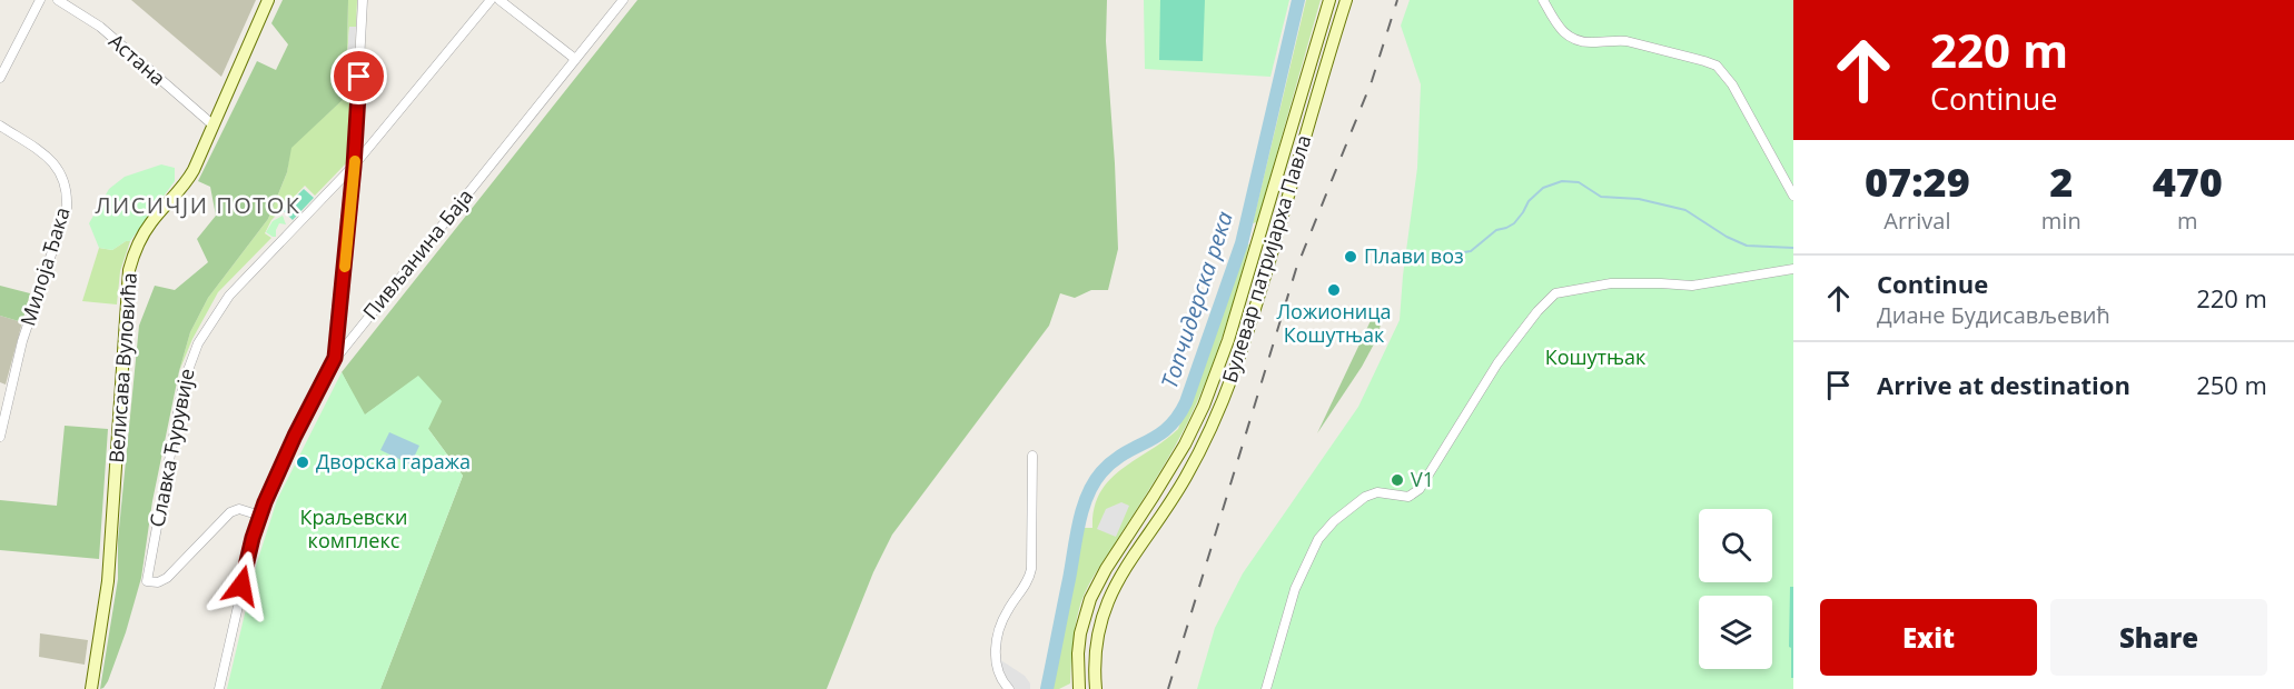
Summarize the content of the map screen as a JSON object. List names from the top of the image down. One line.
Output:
{"streets":{"main road":["Булевар патријарха Павла","Велисава Вуловића"],"street":["Астана","Пивљанина Баја","Милоја Ђака","Славка Ћурувије"]},"crossings":[["Астана","Велисава Вуловића"],["Пивљанина Баја","Славка Ћурувије"]],"districts":["ЛИСИЧЈИ ПОТОК"],"water":["Топчидерска река"],"parks":["Кошутњак","Краљевски комплекс"],"places":["Плави воз","Ложионица Кошутњак","Дворска гаража","V1"],"page":{"turn":["220 m","Continue"],"eta":["07:29","Arrival","2","min","470","m"],"list":[{"name":"Continue","note":"Диане Будисављевић","value":"220 m"},{"name":"Arrive at destination","value":"250 m"}],"buttons":["Exit","Share"]}}
